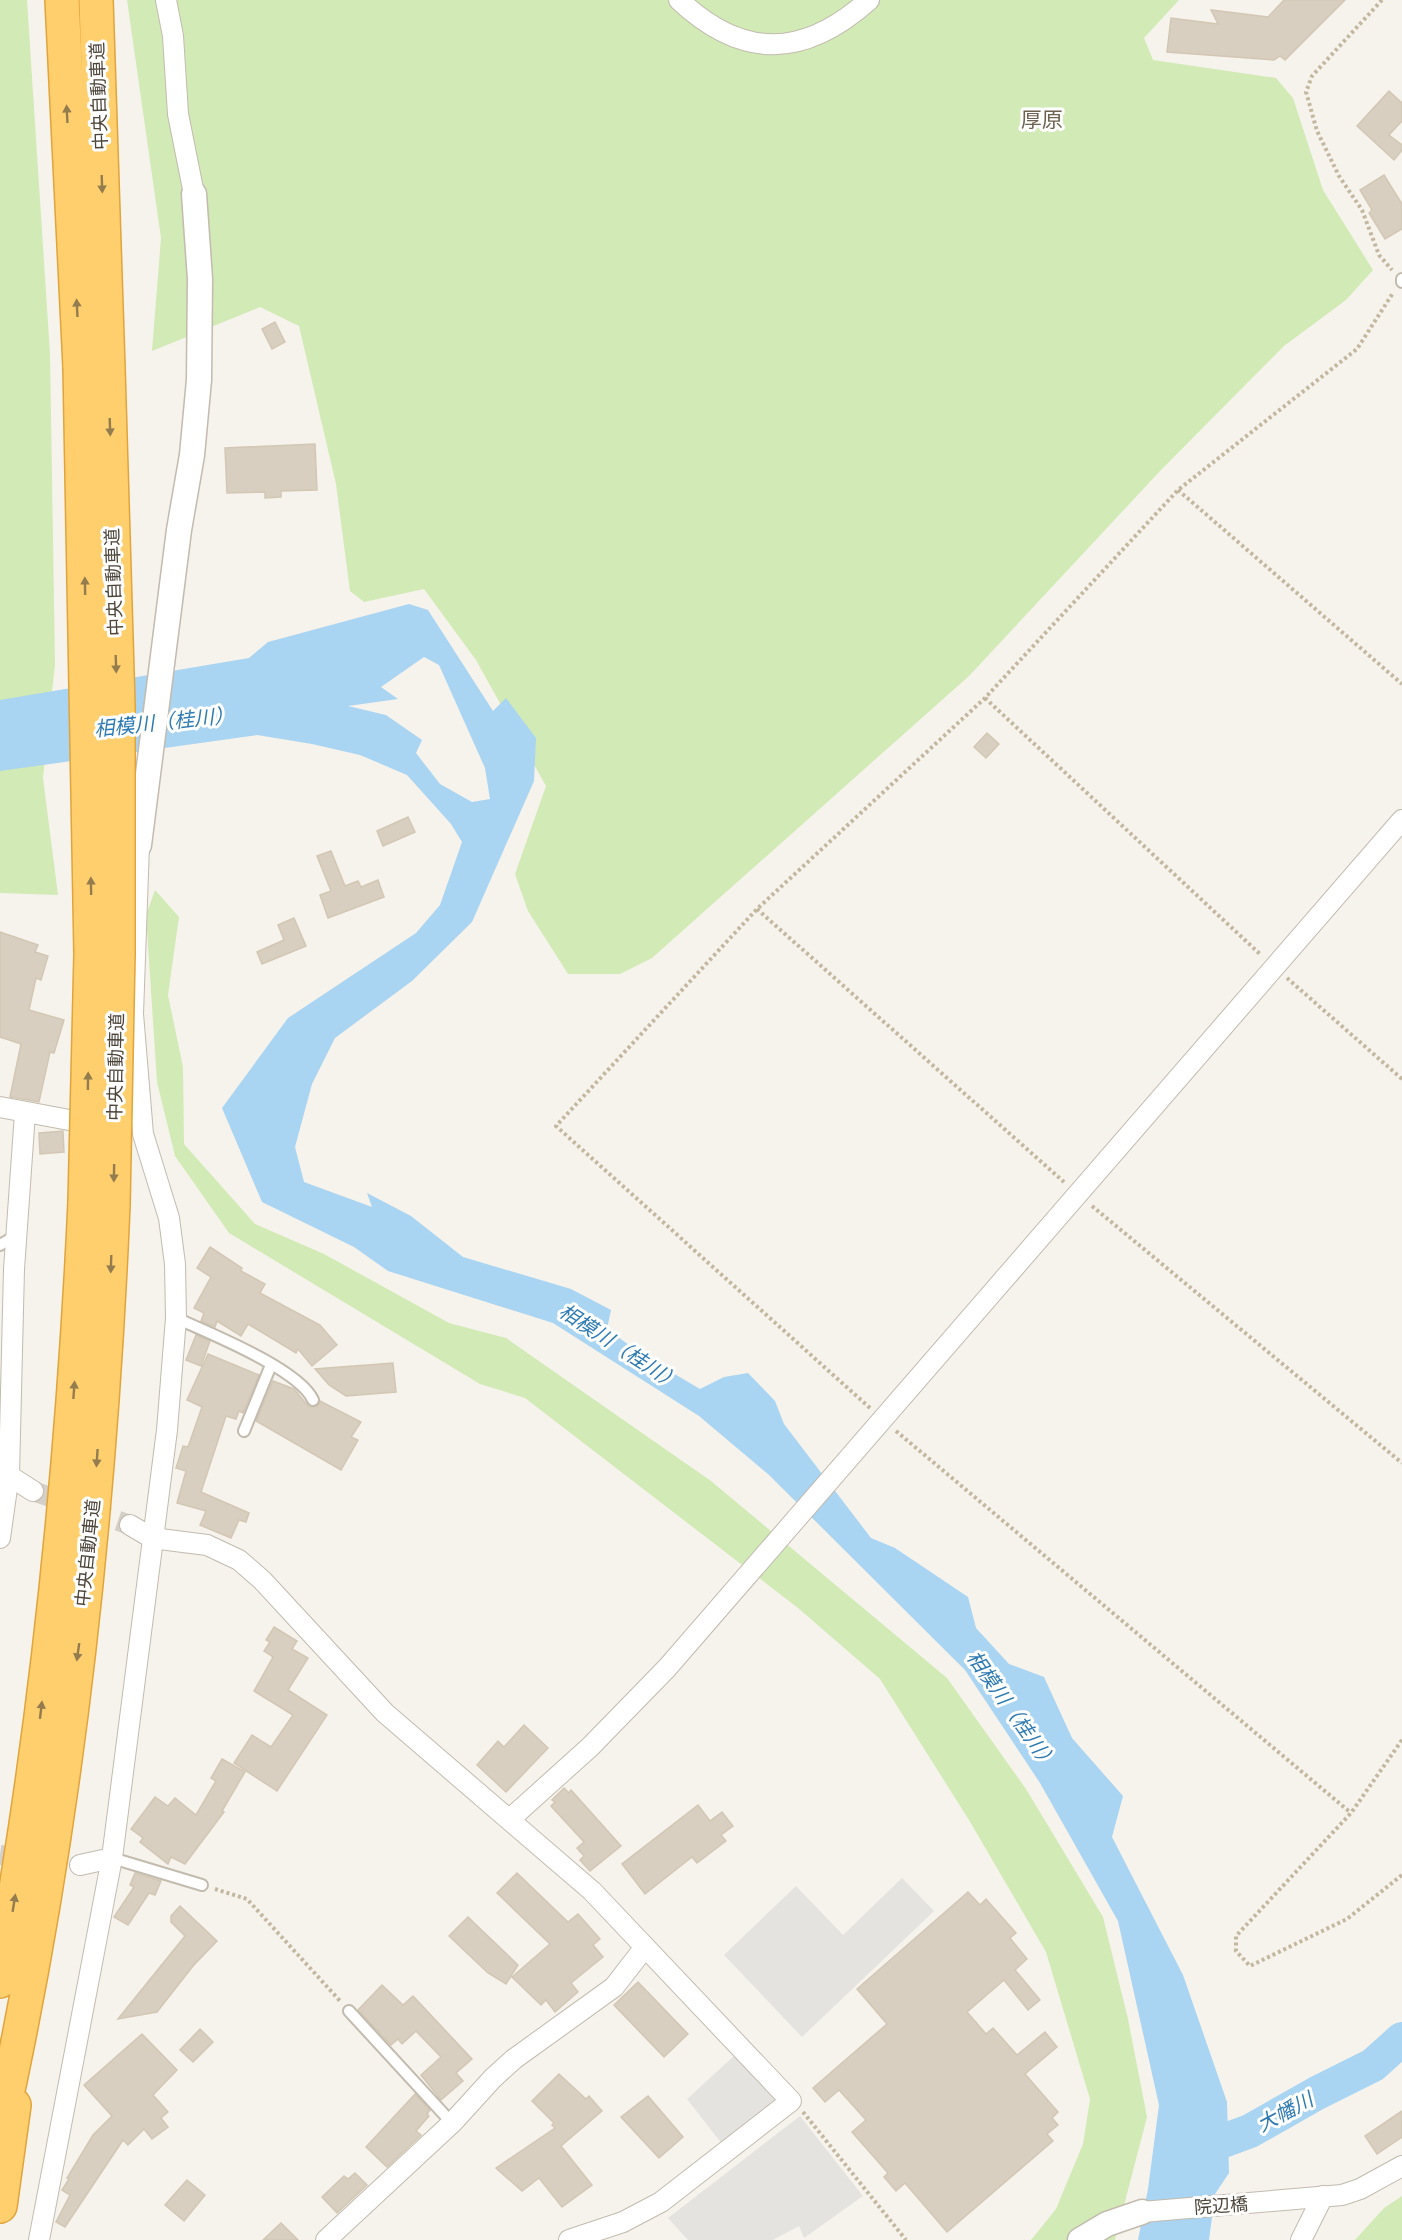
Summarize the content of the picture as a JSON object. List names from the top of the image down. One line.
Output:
{"streets":{"highway":["中央自動車道"],"street":["院辺橋"]},"districts":["厚原"],"water":["相模川（桂川）","大幡川"]}
